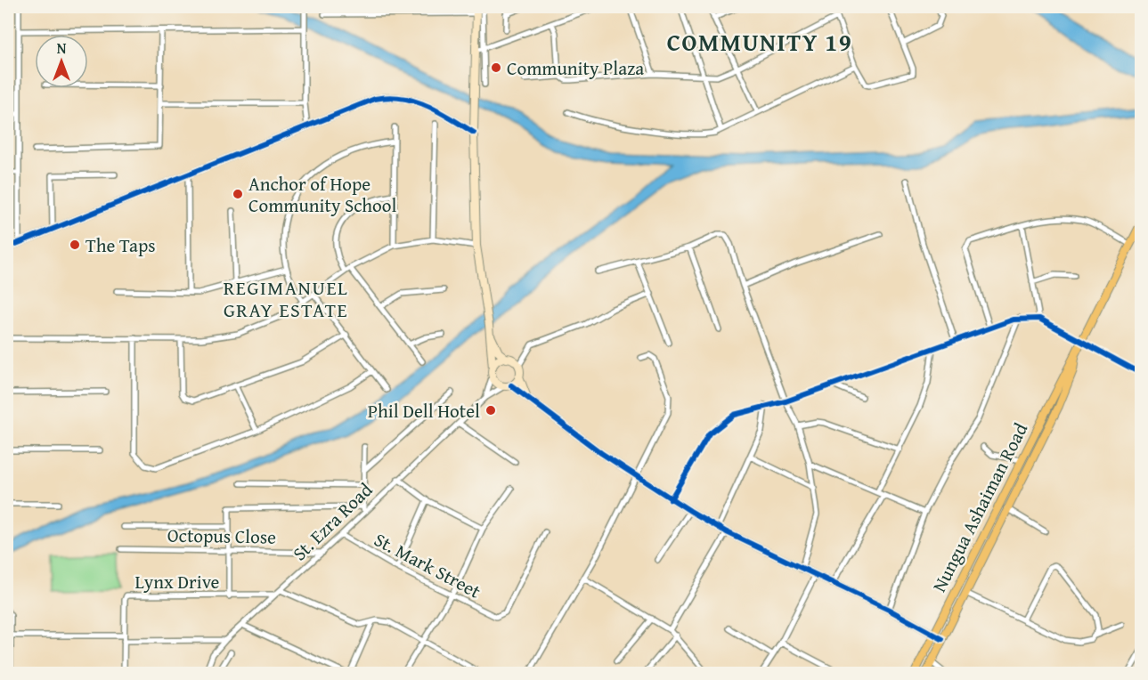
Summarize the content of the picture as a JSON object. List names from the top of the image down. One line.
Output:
{"streets":{"main road":["Nungua Ashaiman Road"],"street":["St. Ezra Road","Octopus Close","St. Mark Street","Lynx Drive"]},"crossings":[["St. Ezra Road","Octopus Close"],["St. Ezra Road","St. Mark Street"],["St. Ezra Road","Lynx Drive"]],"districts":["COMMUNITY 19","REGIMANUEL GRAY ESTATE"],"places":["Community Plaza","Anchor of Hope Community School","The Taps","Phil Dell Hotel"],"north":"top"}
